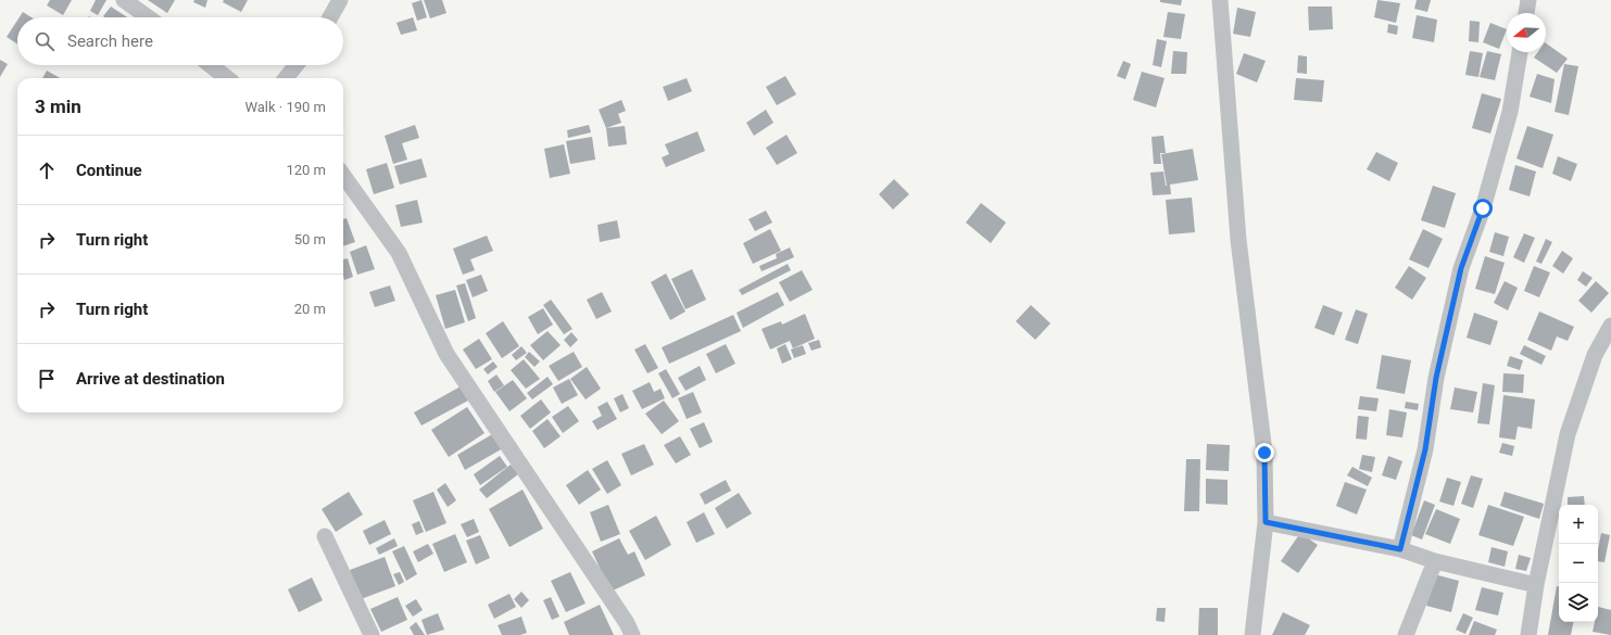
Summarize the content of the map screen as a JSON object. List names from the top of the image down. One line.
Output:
{"north":"left","page":{"search":"Search here","heading":["3 min","Walk · 190 m"],"list":[["Continue","120 m"],["Turn right","50 m"],["Turn right","20 m"],"Arrive at destination"],"map_buttons":["+","−"]}}
